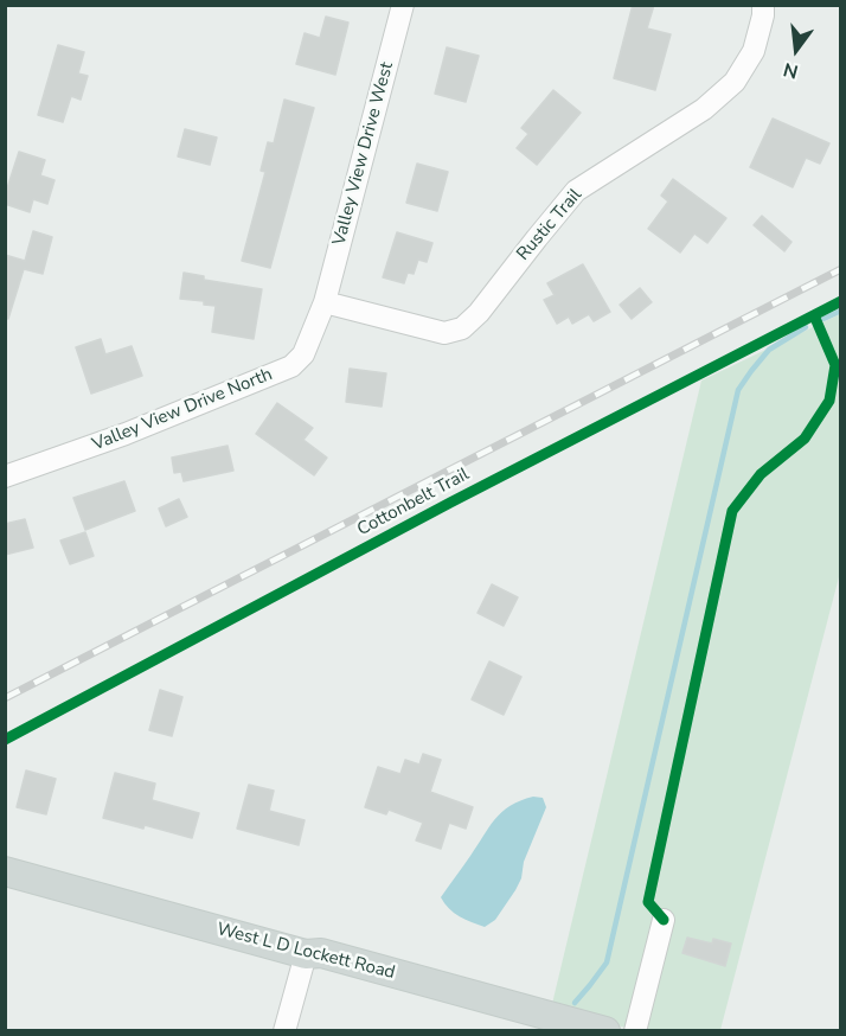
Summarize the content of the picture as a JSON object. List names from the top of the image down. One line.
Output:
{"streets":{"main road":["West L D Lockett Road"],"street":["Valley View Drive West","Rustic Trail","Valley View Drive North"],"cycle path":["Cottonbelt Trail"]},"crossings":[["Valley View Drive West","Rustic Trail"],["Valley View Drive West","Valley View Drive North"],["Rustic Trail","Valley View Drive North"]],"north":"bottom"}
